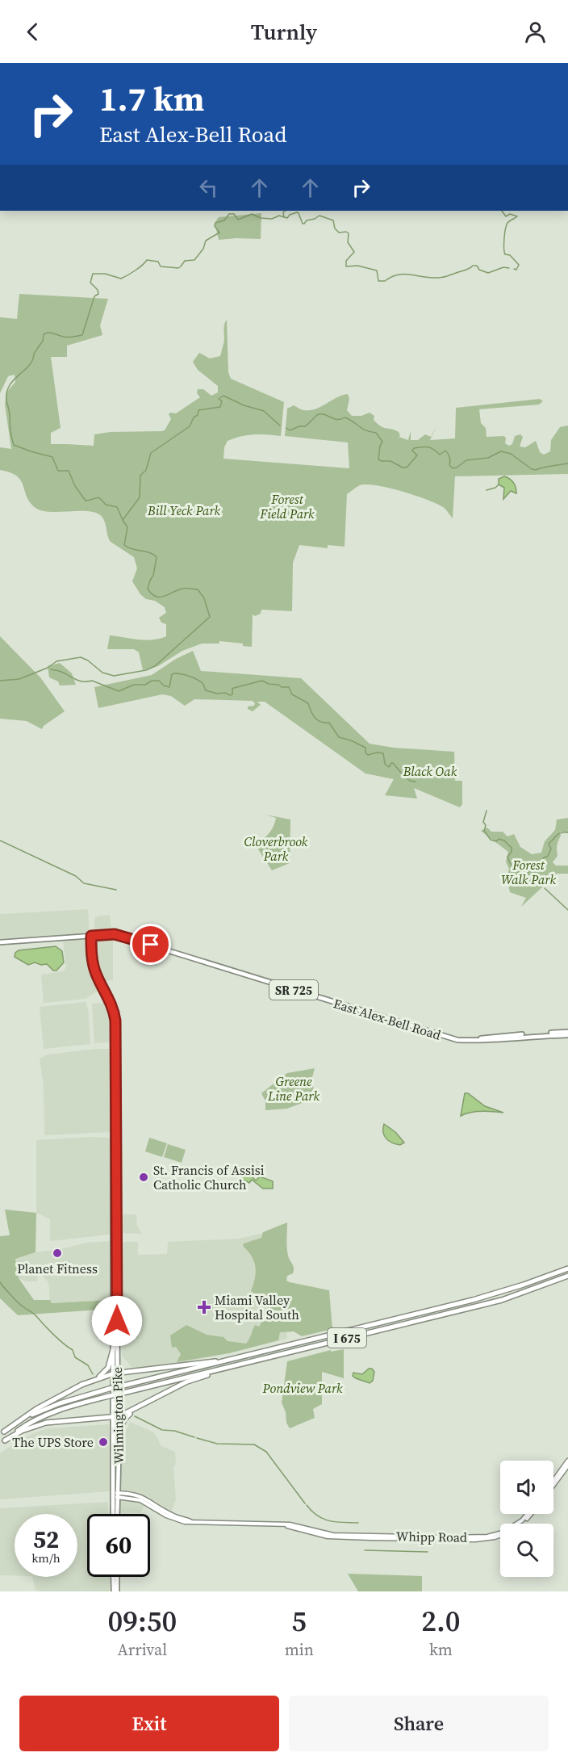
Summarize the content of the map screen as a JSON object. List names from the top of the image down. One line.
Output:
{"streets":{"highway":["I 675"],"main road":["SR 725","East Alex-Bell Road","Wilmington Pike","Whipp Road"]},"crossings":[["SR 725","East Alex-Bell Road"],["SR 725","Wilmington Pike"],["East Alex-Bell Road","Wilmington Pike"]],"parks":["Forest Field Park","Bill Yeck Park","Black Oak","Cloverbrook Park","Forest Walk Park","Greene Line Park","Pondview Park"],"places":{"other":["St. Francis of Assisi Catholic Church","Planet Fitness","The UPS Store"],"health":["Miami Valley Hospital South"]},"page":{"header":"Turnly","turn":["1.7 km","East Alex-Bell Road"],"speed":"52 km/h","limit":"60","eta":["09:50","Arrival","5","min","2.0","km"],"buttons":["Exit","Share"]}}
